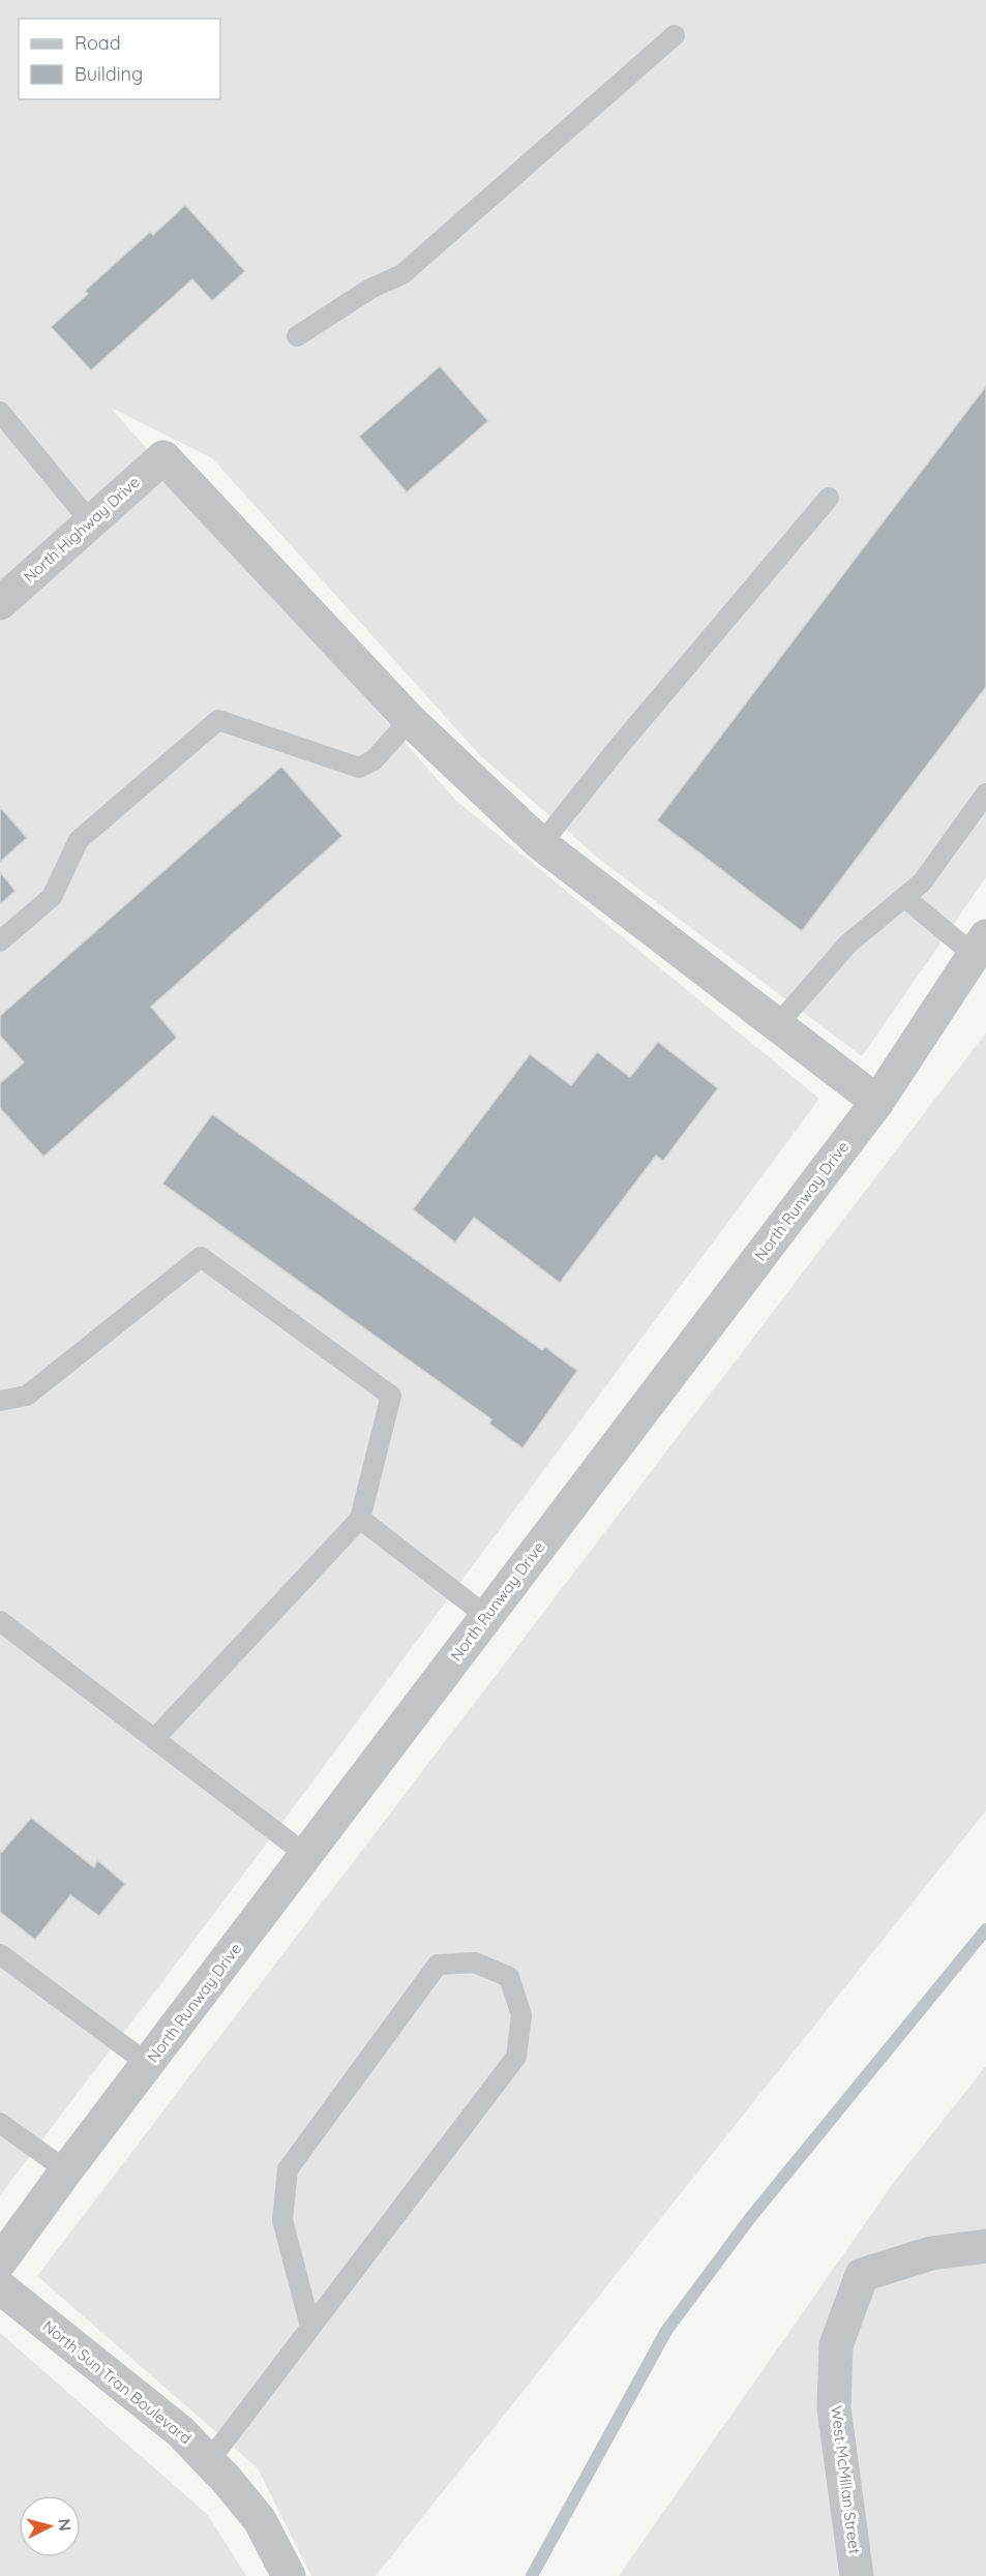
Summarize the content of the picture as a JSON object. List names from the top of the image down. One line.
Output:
{"streets":{"street":["North Highway Drive","North Runway Drive","North Sun Tran Boulevard","West McMillan Street"]},"legend":["Road","Building"],"north":"right"}
